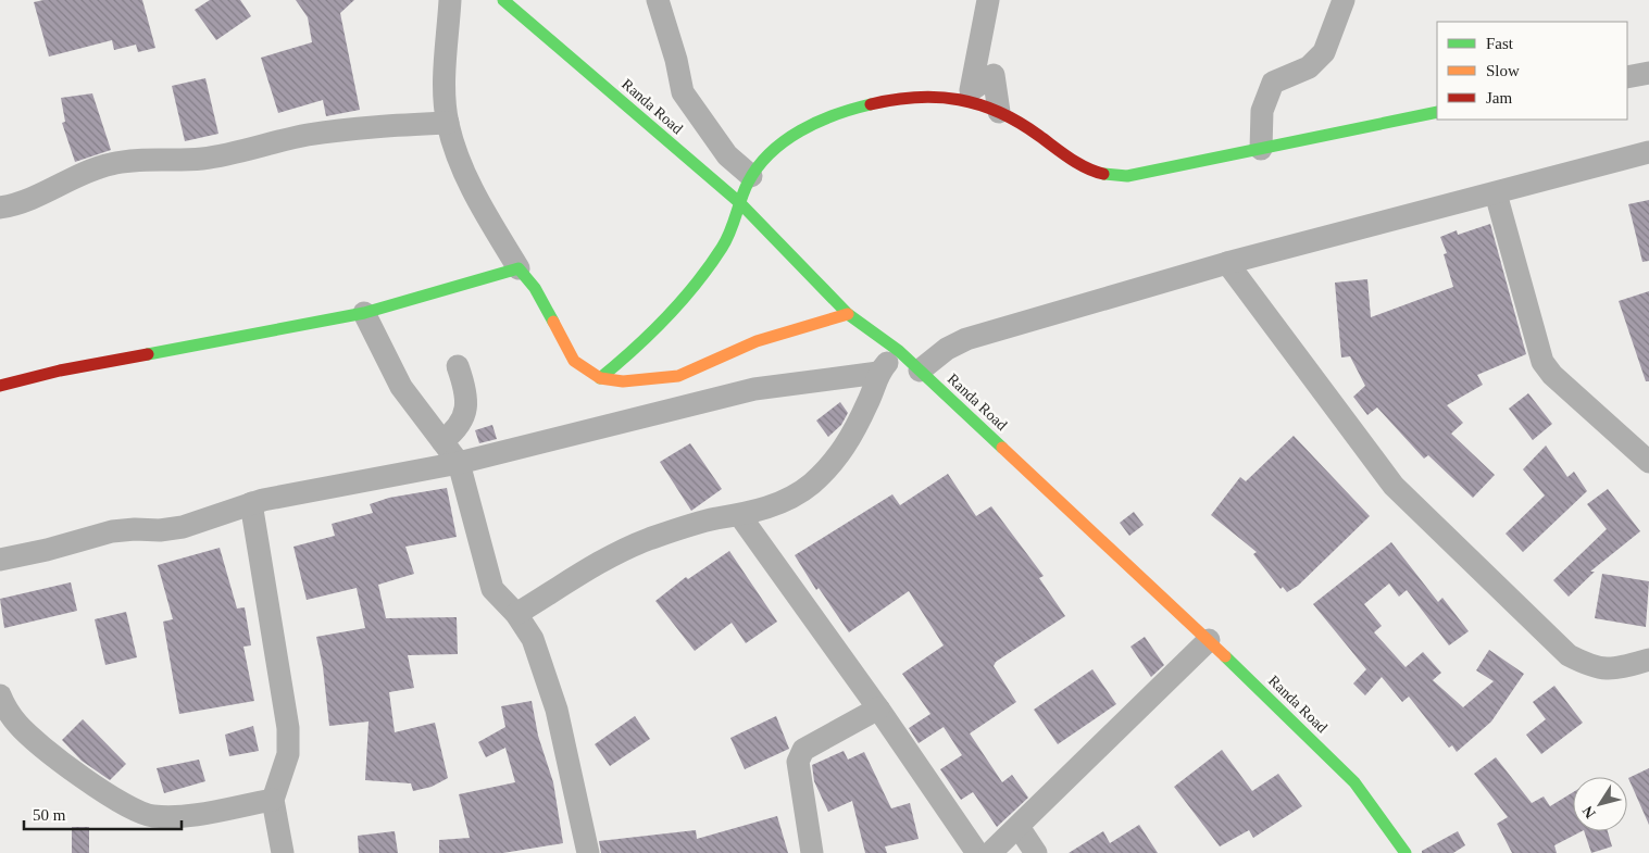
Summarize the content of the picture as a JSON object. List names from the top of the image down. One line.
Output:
{"streets":{"street":["Randa Road"]},"legend":["Fast","Slow","Jam"],"scale_bar":"50 m","north":"bottom left"}
